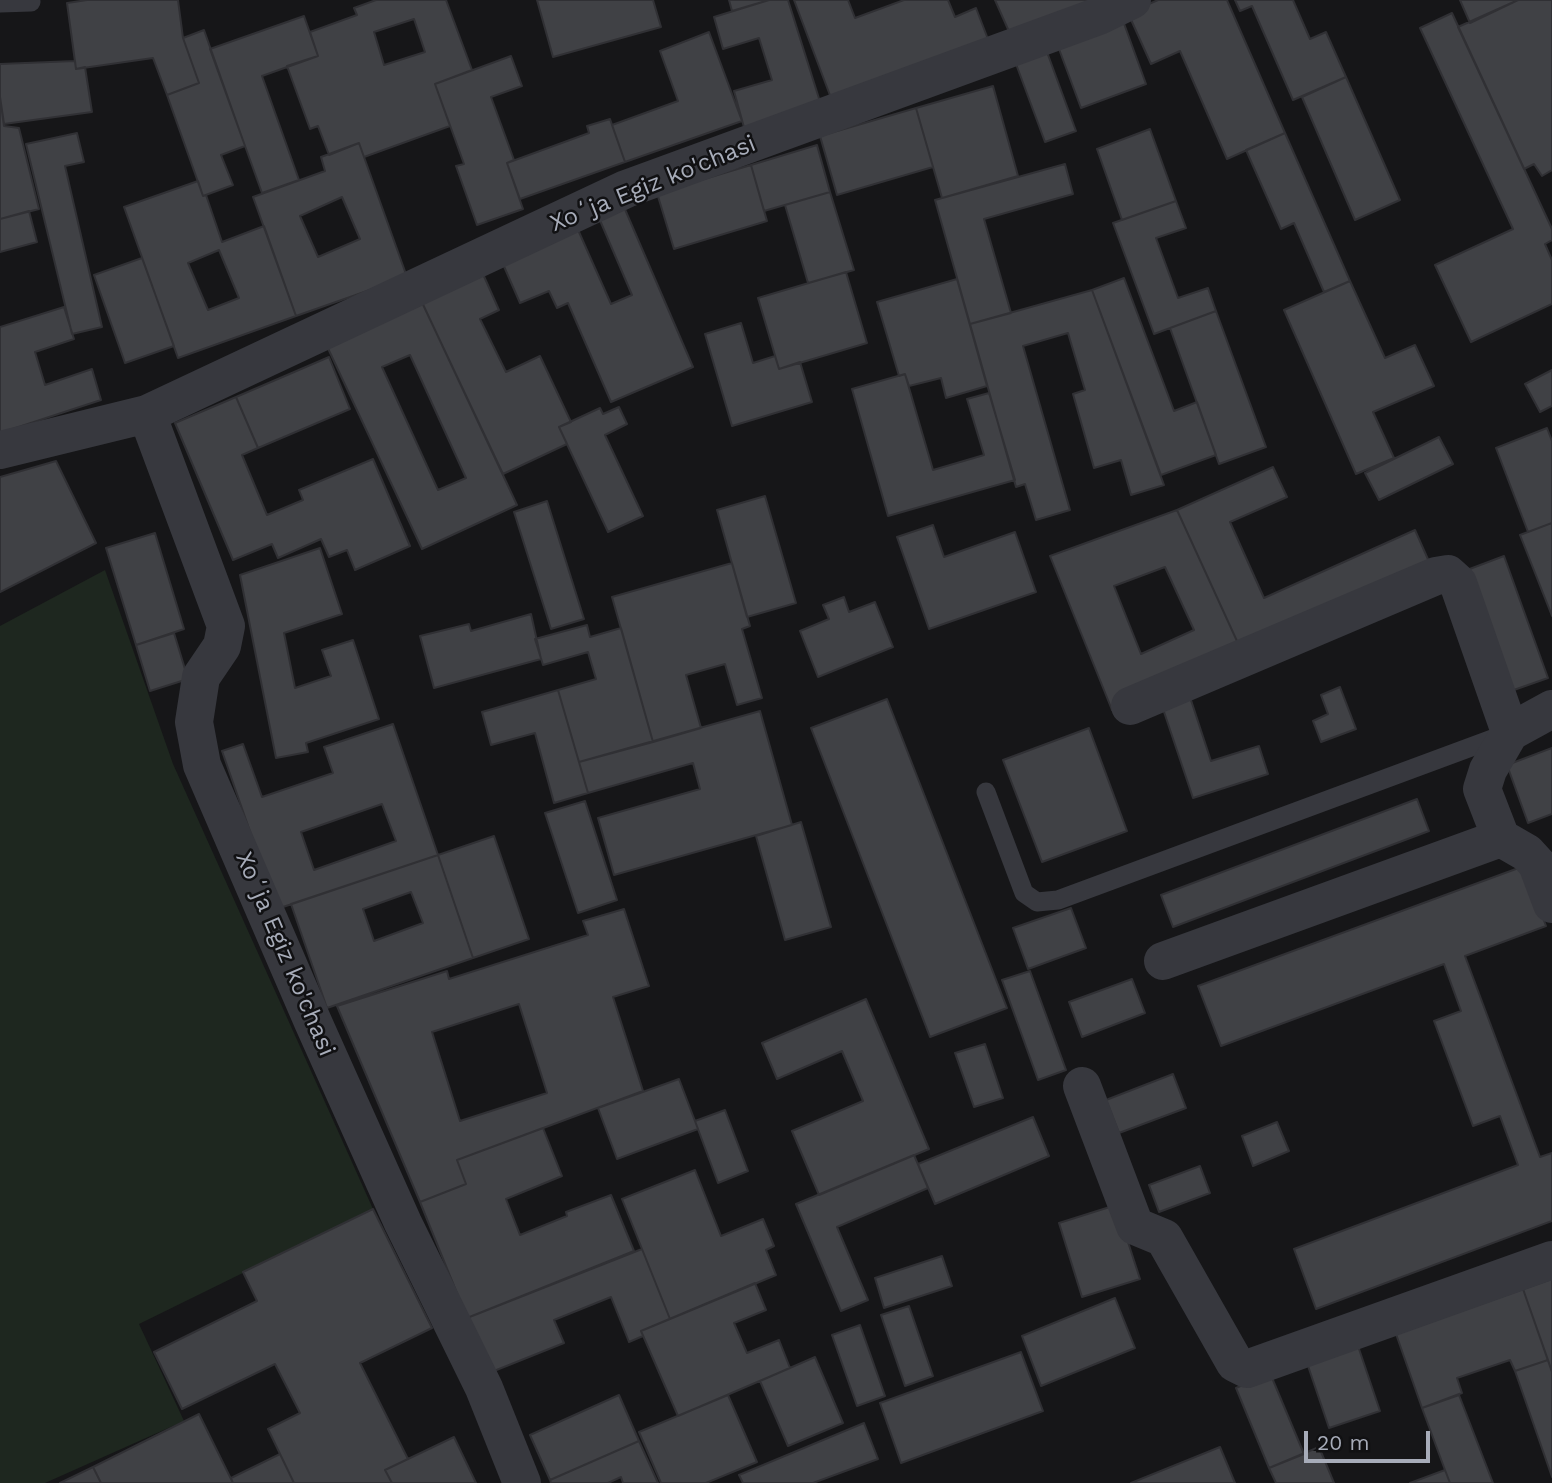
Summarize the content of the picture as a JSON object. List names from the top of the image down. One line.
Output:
{"streets":{"street":["Xoʻja Egiz ko'chasi"]},"scale_bar":"20 m"}
